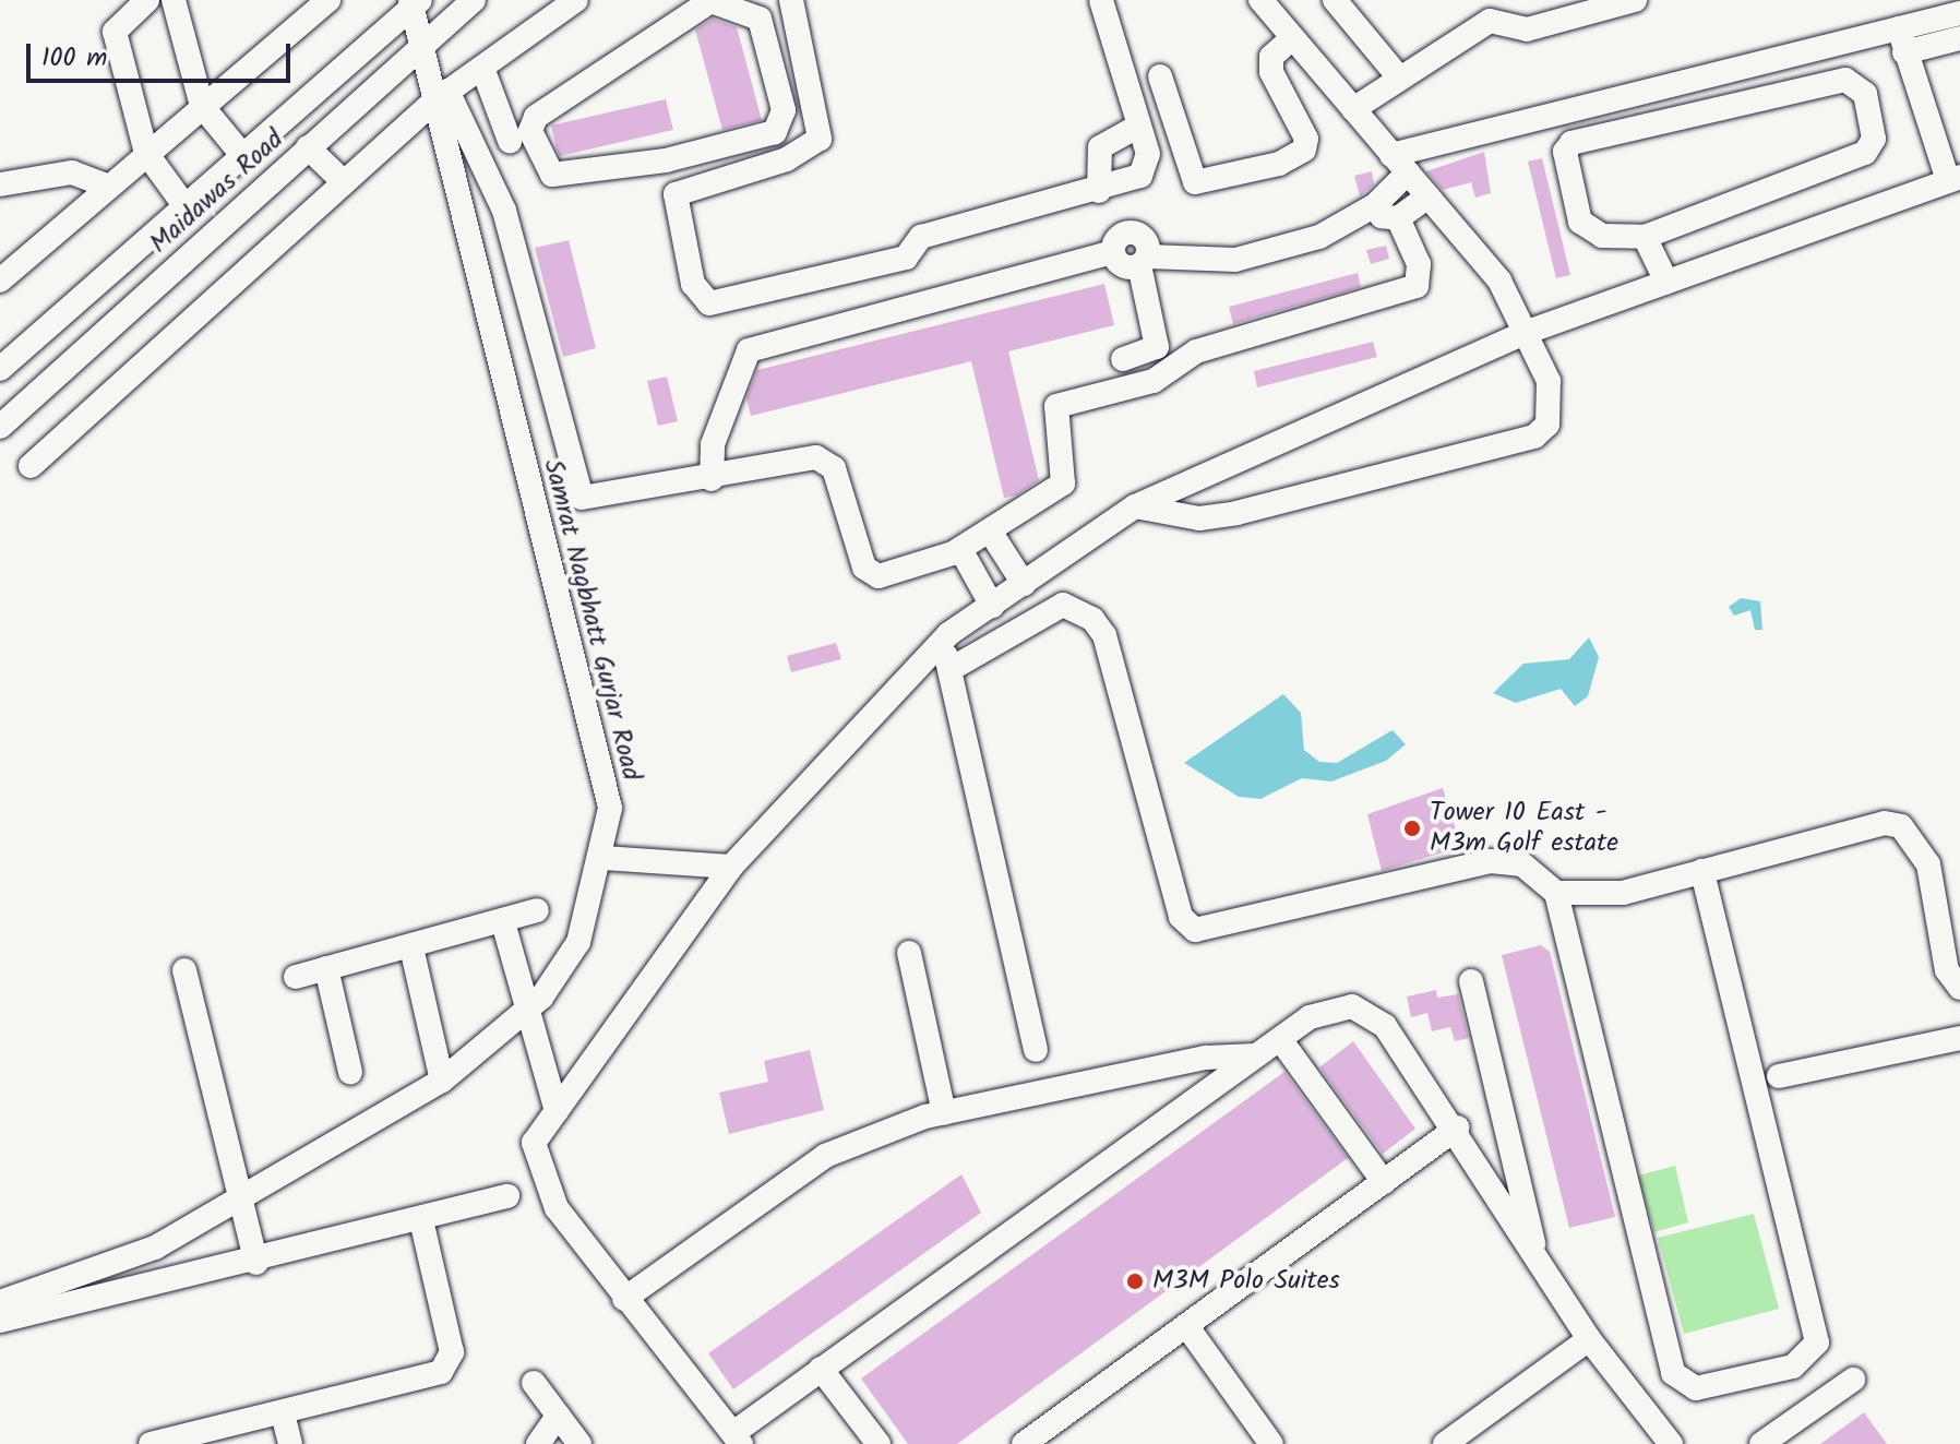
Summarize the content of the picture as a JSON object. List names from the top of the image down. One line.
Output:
{"streets":{"street":["Maidawas Road","Samrat Nagbhatt Gurjar Road"]},"crossings":[["Maidawas Road","Samrat Nagbhatt Gurjar Road"]],"places":["Tower 10 East - M3m Golf estate","M3M Polo Suites"],"scale_bar":"100 m"}
